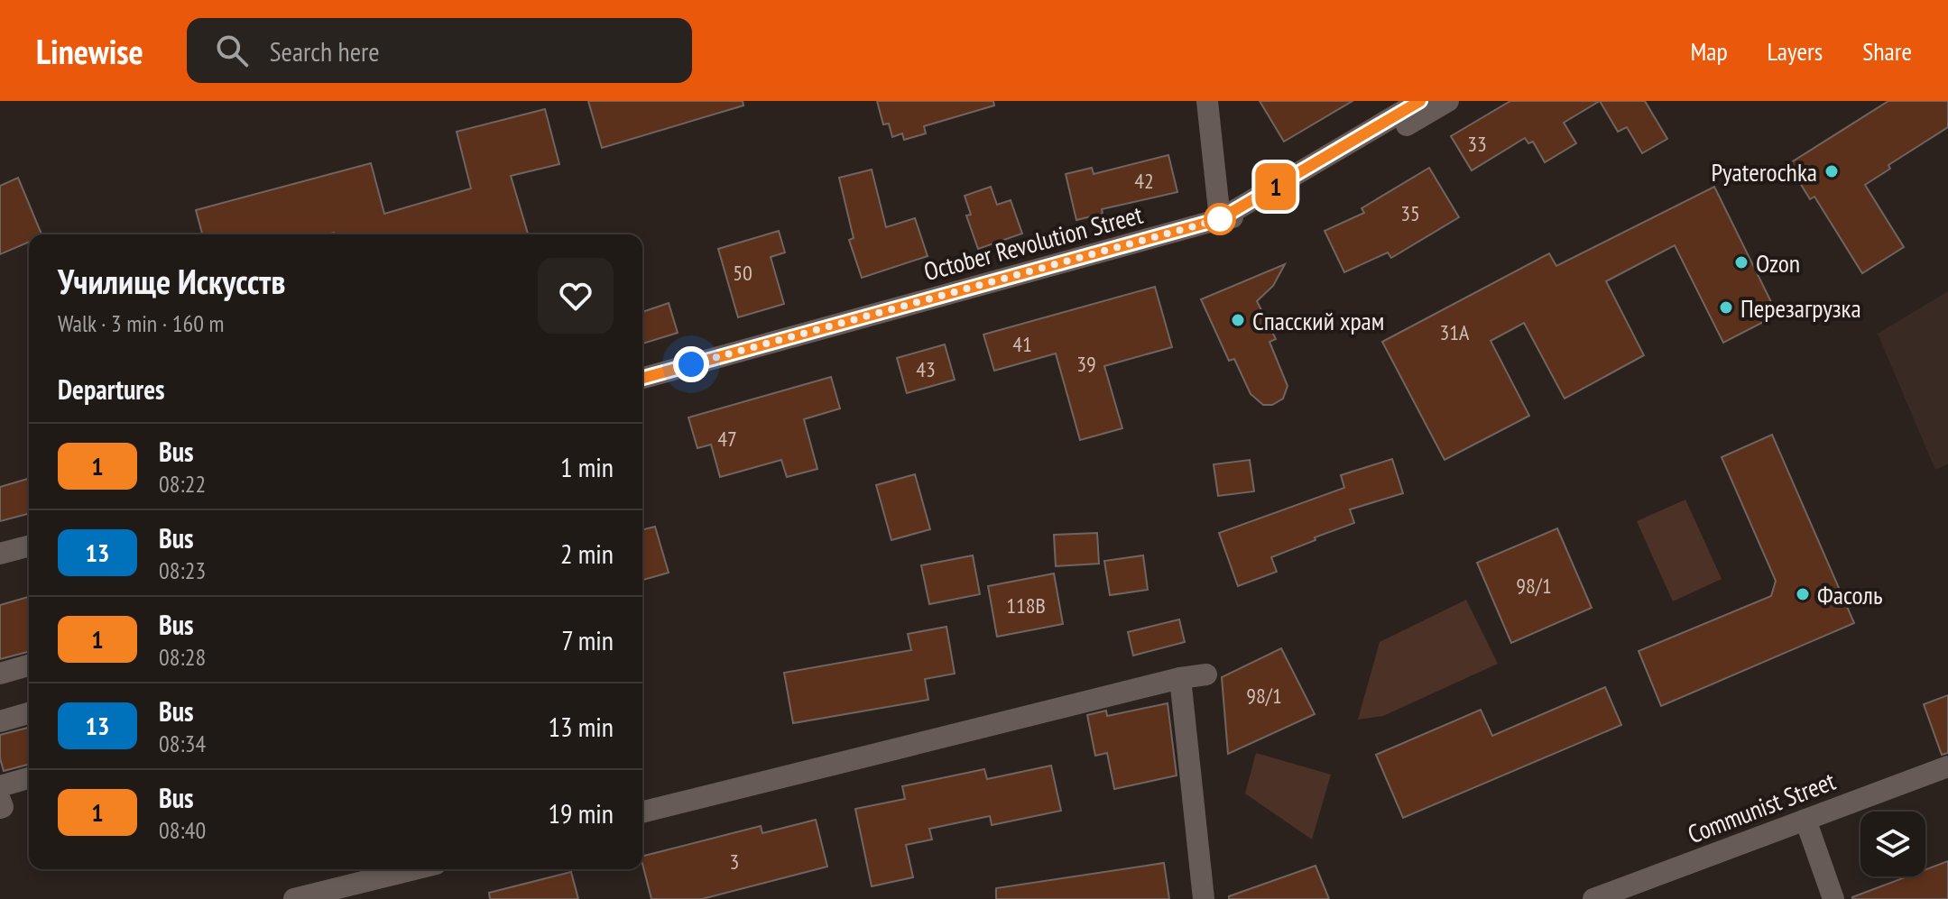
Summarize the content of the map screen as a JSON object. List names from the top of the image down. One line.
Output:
{"streets":{"street":["October Revolution Street","Communist Street"]},"places":["Pyaterochka","Ozon","Перезагрузка","Спасский храм","Фасоль"],"lines":["bus line 1"],"house_numbers":["33","42","35","50","31А","41","39","43","47","98/1","118В","98/1","3"],"page":{"header":"Linewise","search":"Search here","nav":["Map","Layers","Share"],"on_map":"1","heading":[["Училище Искусств","Walk · 3 min · 160 m"],"Departures"],"list":[{"mark":"1","name":"Bus","note":"08:22","value":"1 min"},{"mark":"13","name":"Bus","note":"08:23","value":"2 min"},{"mark":"1","name":"Bus","note":"08:28","value":"7 min"},{"mark":"13","name":"Bus","note":"08:34","value":"13 min"},{"mark":"1","name":"Bus","note":"08:40","value":"19 min"}]}}
